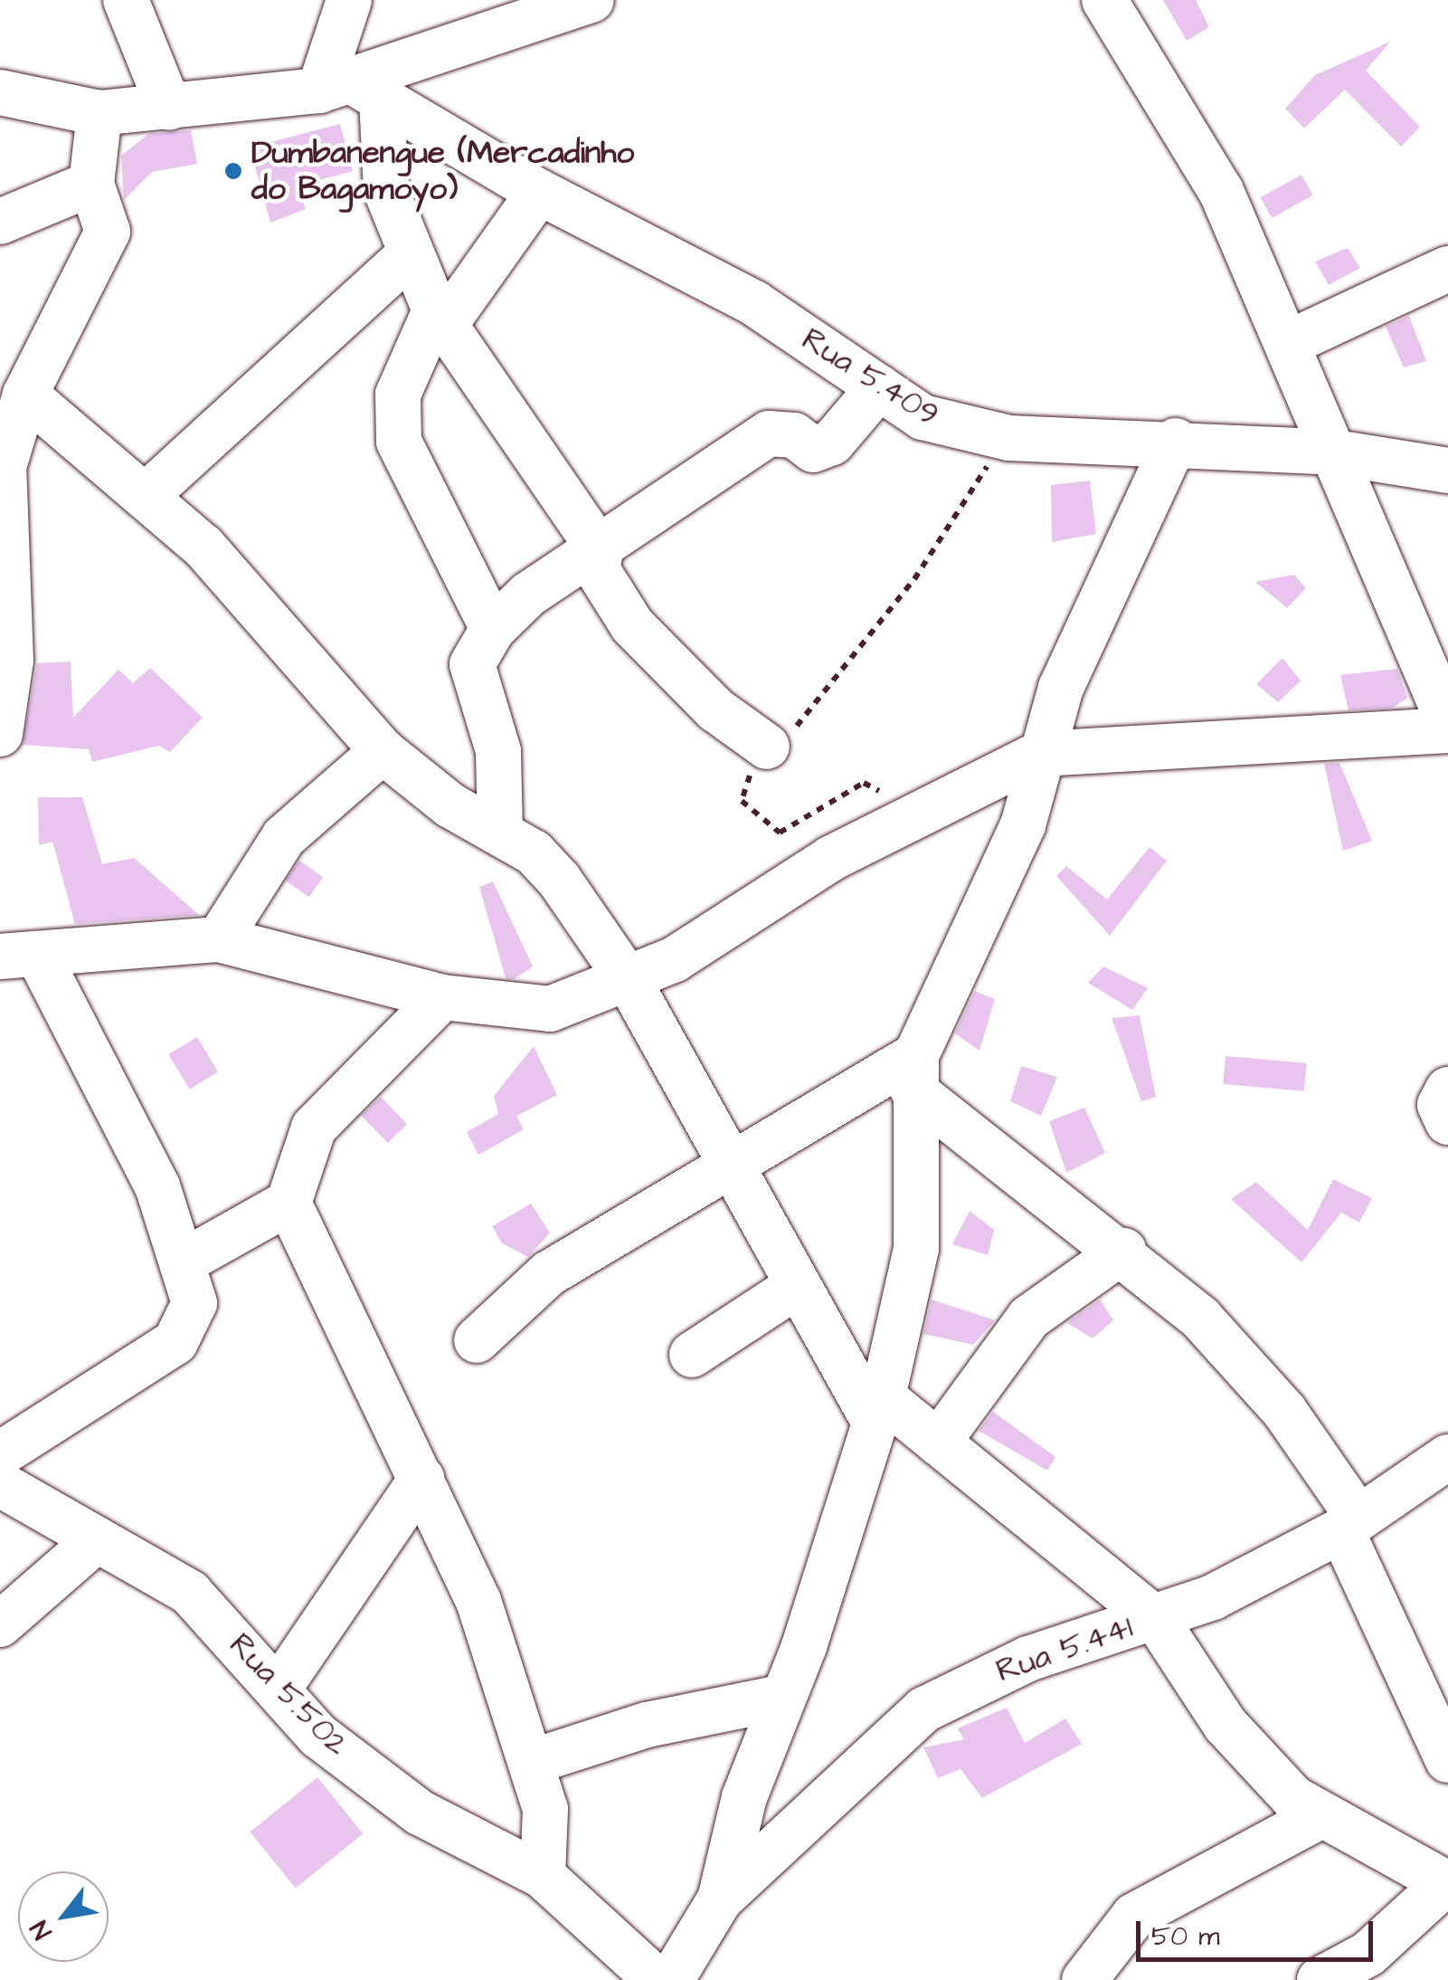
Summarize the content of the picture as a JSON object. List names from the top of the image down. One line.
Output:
{"streets":{"street":["Rua 5.409","Rua 5.441","Rua 5.502"]},"places":["Dumbanengue (Mercadinho do Bagamoyo)"],"scale_bar":"50 m","north":"bottom left"}
